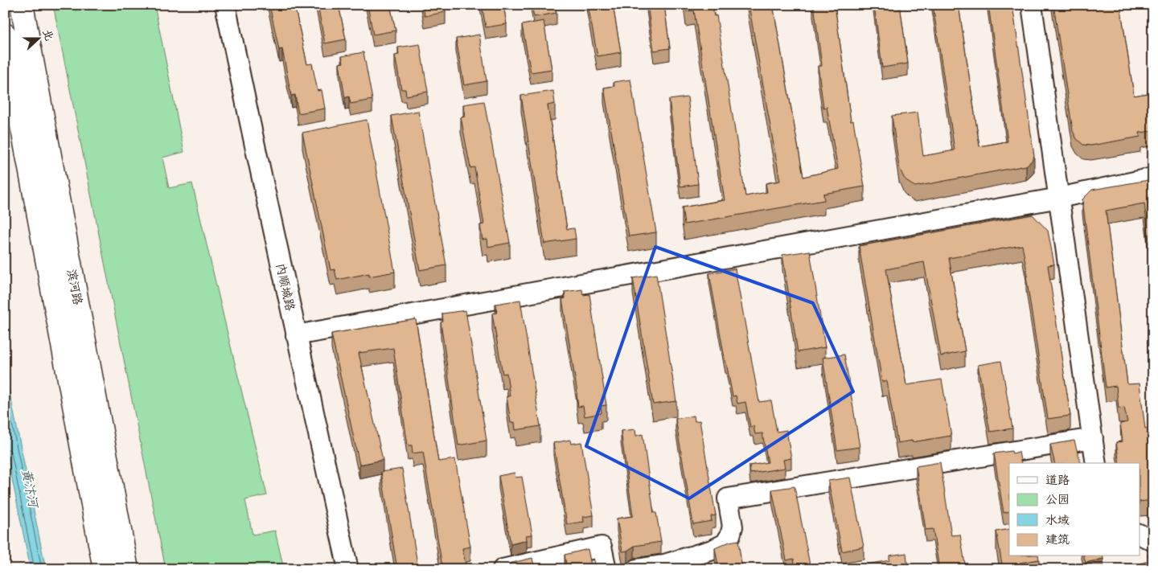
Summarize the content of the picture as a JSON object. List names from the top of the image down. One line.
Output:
{"streets":{"main road":["滨河路"],"street":["内顺城路"]},"water":["黄汴河"],"legend":["道路","公园","水域","建筑"],"north":"right"}
